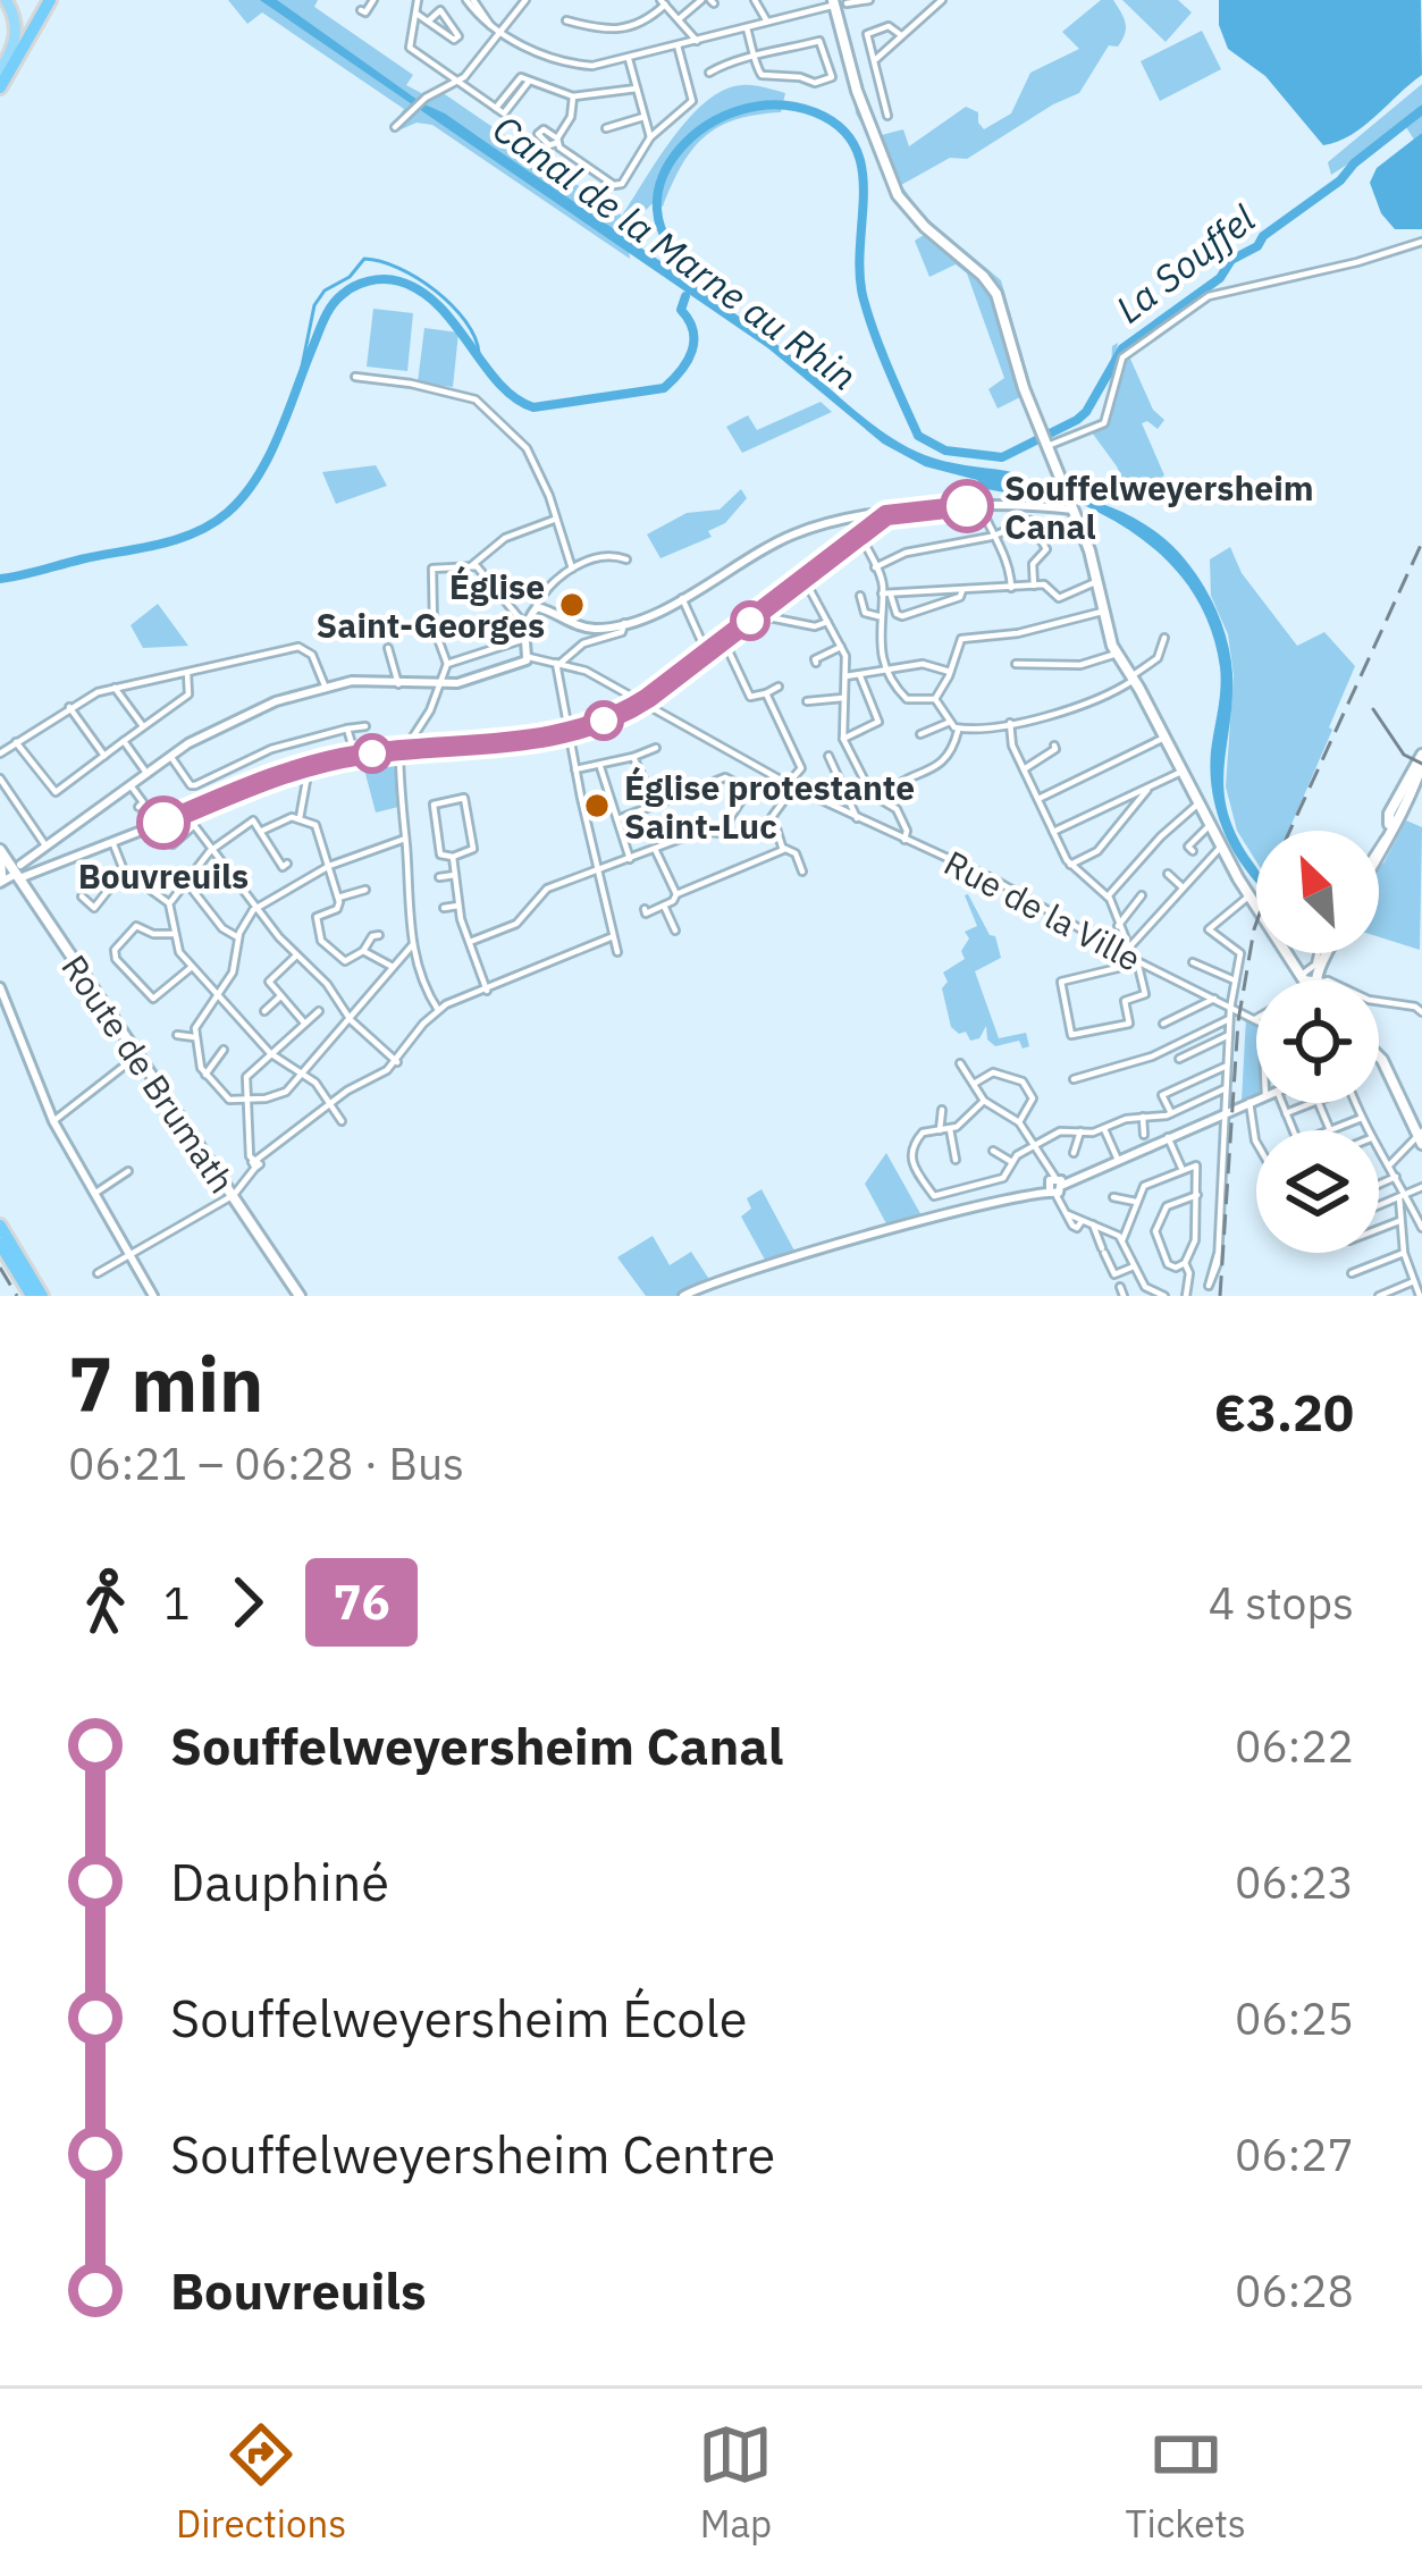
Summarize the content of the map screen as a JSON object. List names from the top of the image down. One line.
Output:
{"streets":{"main road":["Route de Brumath"],"street":["Rue de la Ville"]},"water":["Canal de la Marne au Rhin","La Souffel"],"places":["Souffelweyersheim Canal","Église Saint-Georges","Église protestante Saint-Luc","Bouvreuils"],"lines":["bus line 76"],"north":"top left","page":{"heading":["7 min","06:21 – 06:28 · Bus","€3.20"],"legs":["1","76","4 stops"],"list":[{"name":"Souffelweyersheim Canal","value":"06:22"},{"name":"Dauphiné","value":"06:23"},{"name":"Souffelweyersheim École","value":"06:25"},{"name":"Souffelweyersheim Centre","value":"06:27"},{"name":"Bouvreuils","value":"06:28"}],"tabs":["Directions","Map","Tickets"]}}
